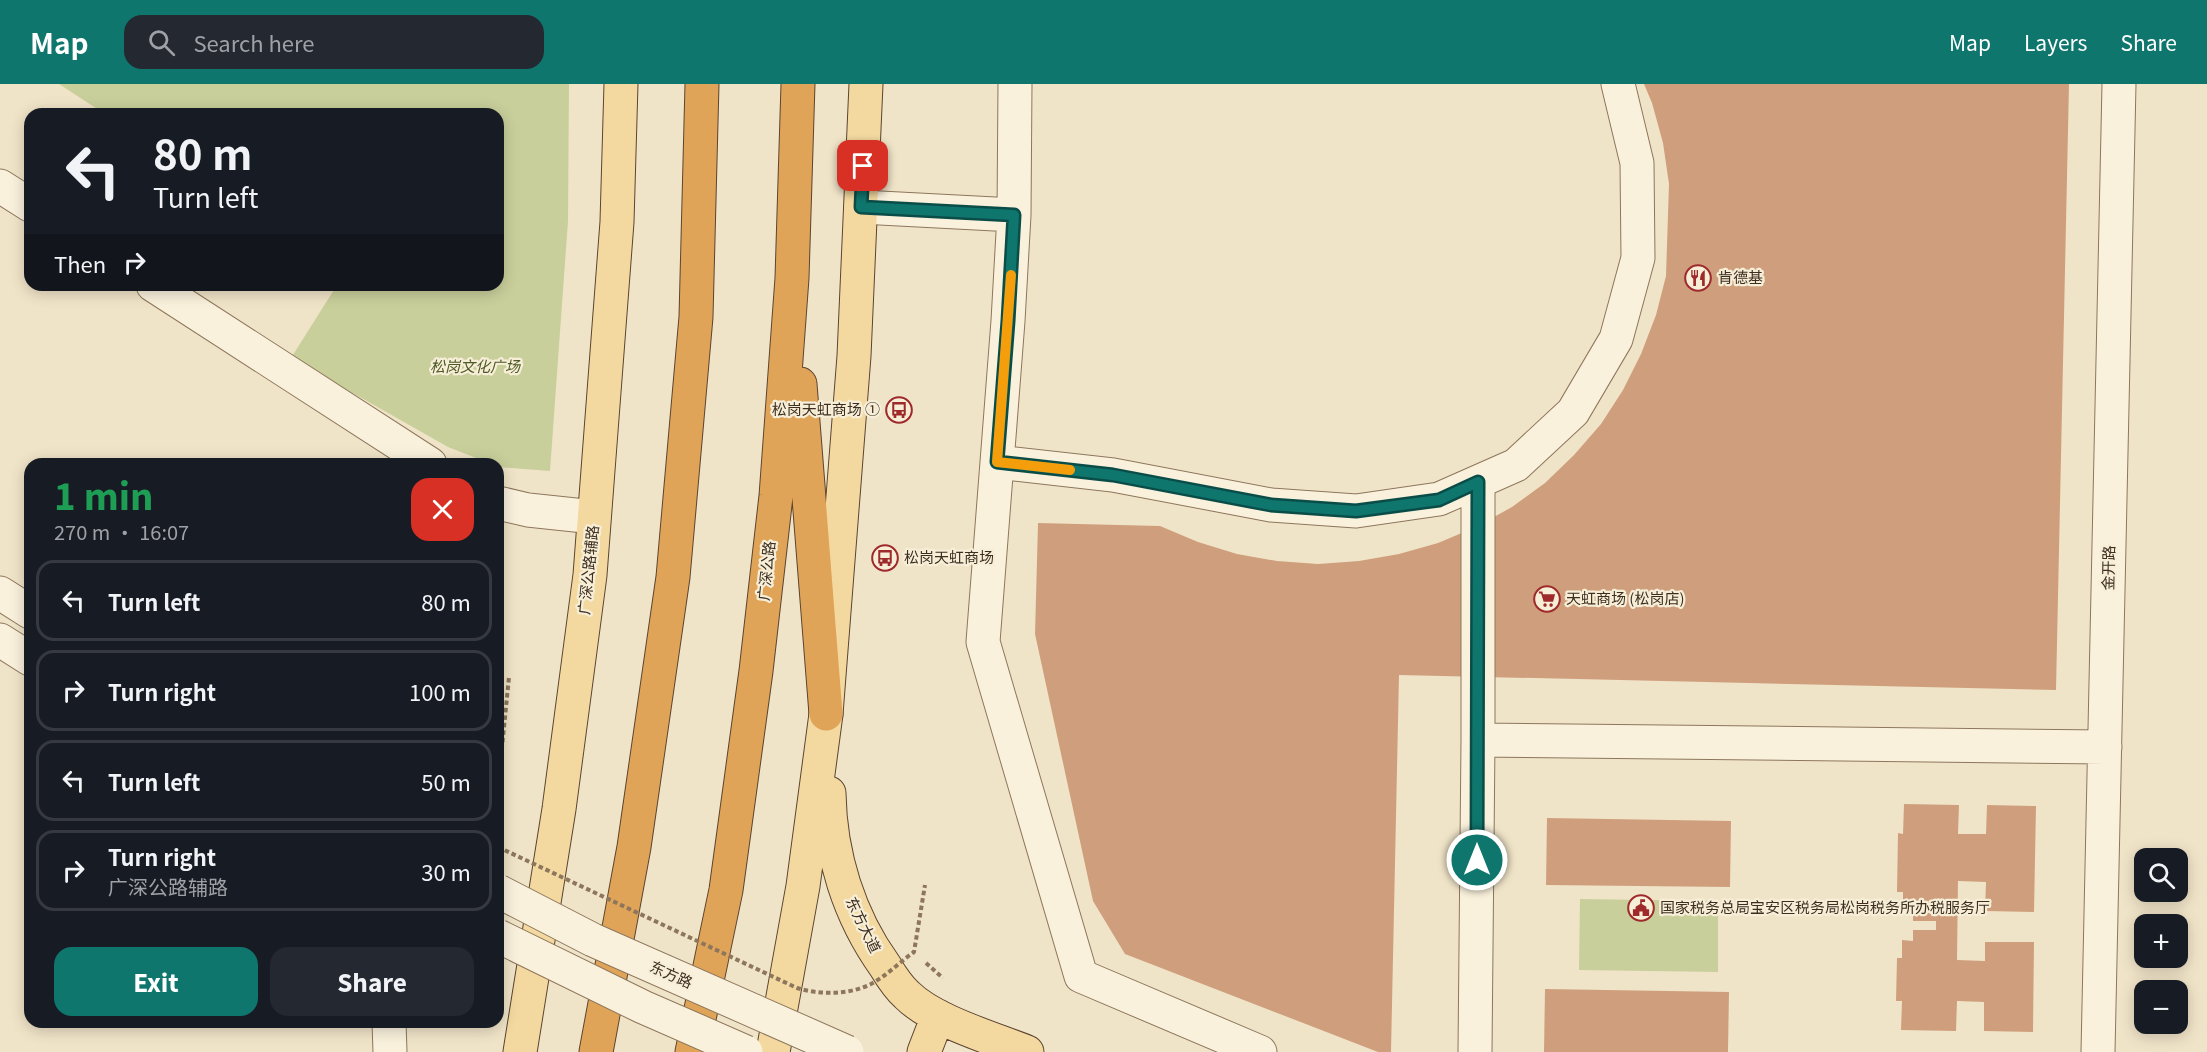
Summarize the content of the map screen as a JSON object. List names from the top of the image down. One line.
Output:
{"streets":{"highway":["广深公路"],"main road":["广深公路辅路","东方大道"],"street":["金开路","东方路"]},"parks":["松岗文化广场"],"places":{"restaurant":["肯德基"],"bus stop":["松岗天虹商场 ①","松岗天虹商场"],"supermarket":["天虹商场 (松岗店)"],"public building":["国家税务总局宝安区税务局松岗税务所办税服务厅"]},"page":{"header":"Map","search":"Search here","nav":["Map","Layers","Share"],"turn":["80 m","Turn left"],"then":"Then","heading":["1 min","270 m · 16:07"],"list":[{"name":"Turn left","value":"80 m"},{"name":"Turn right","value":"100 m"},{"name":"Turn left","value":"50 m"},{"name":"Turn right","note":"广深公路辅路","value":"30 m"}],"map_buttons":["+","−"],"buttons":["Exit","Share"]}}
